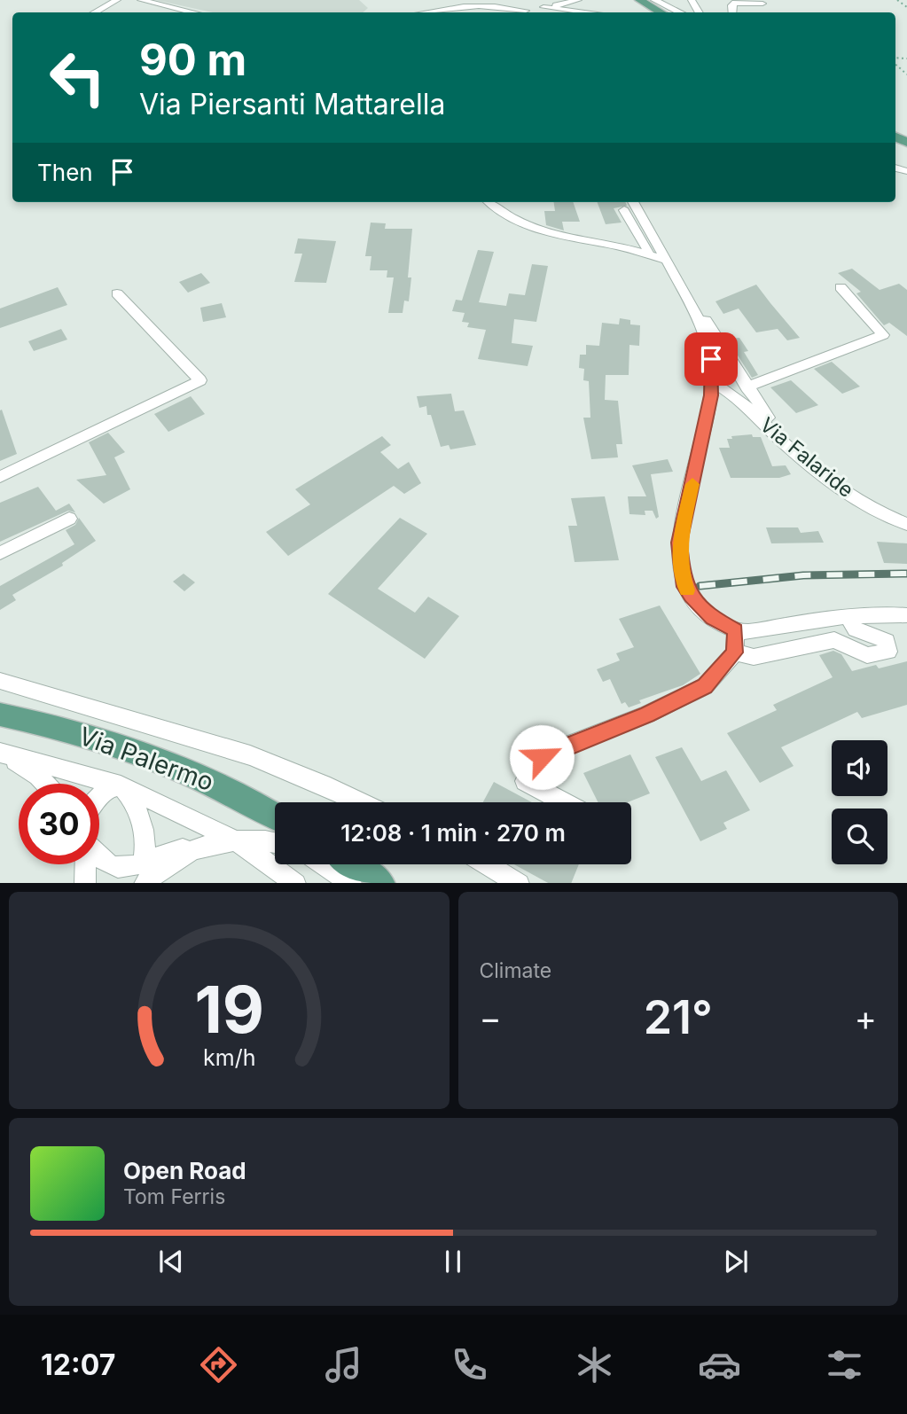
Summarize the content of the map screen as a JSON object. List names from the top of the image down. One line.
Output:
{"streets":{"main road":["Via Palermo"],"street":["Via Falaride"]},"page":{"turn":["90 m","Via Piersanti Mattarella"],"then":"Then","limit":"30","trip":"12:08 · 1 min · 270 m","tile":"Climate","heat":["−","21°","+"],"song":["Open Road","Tom Ferris"],"tabs":"12:07","gauge":["19","km/h"]}}
